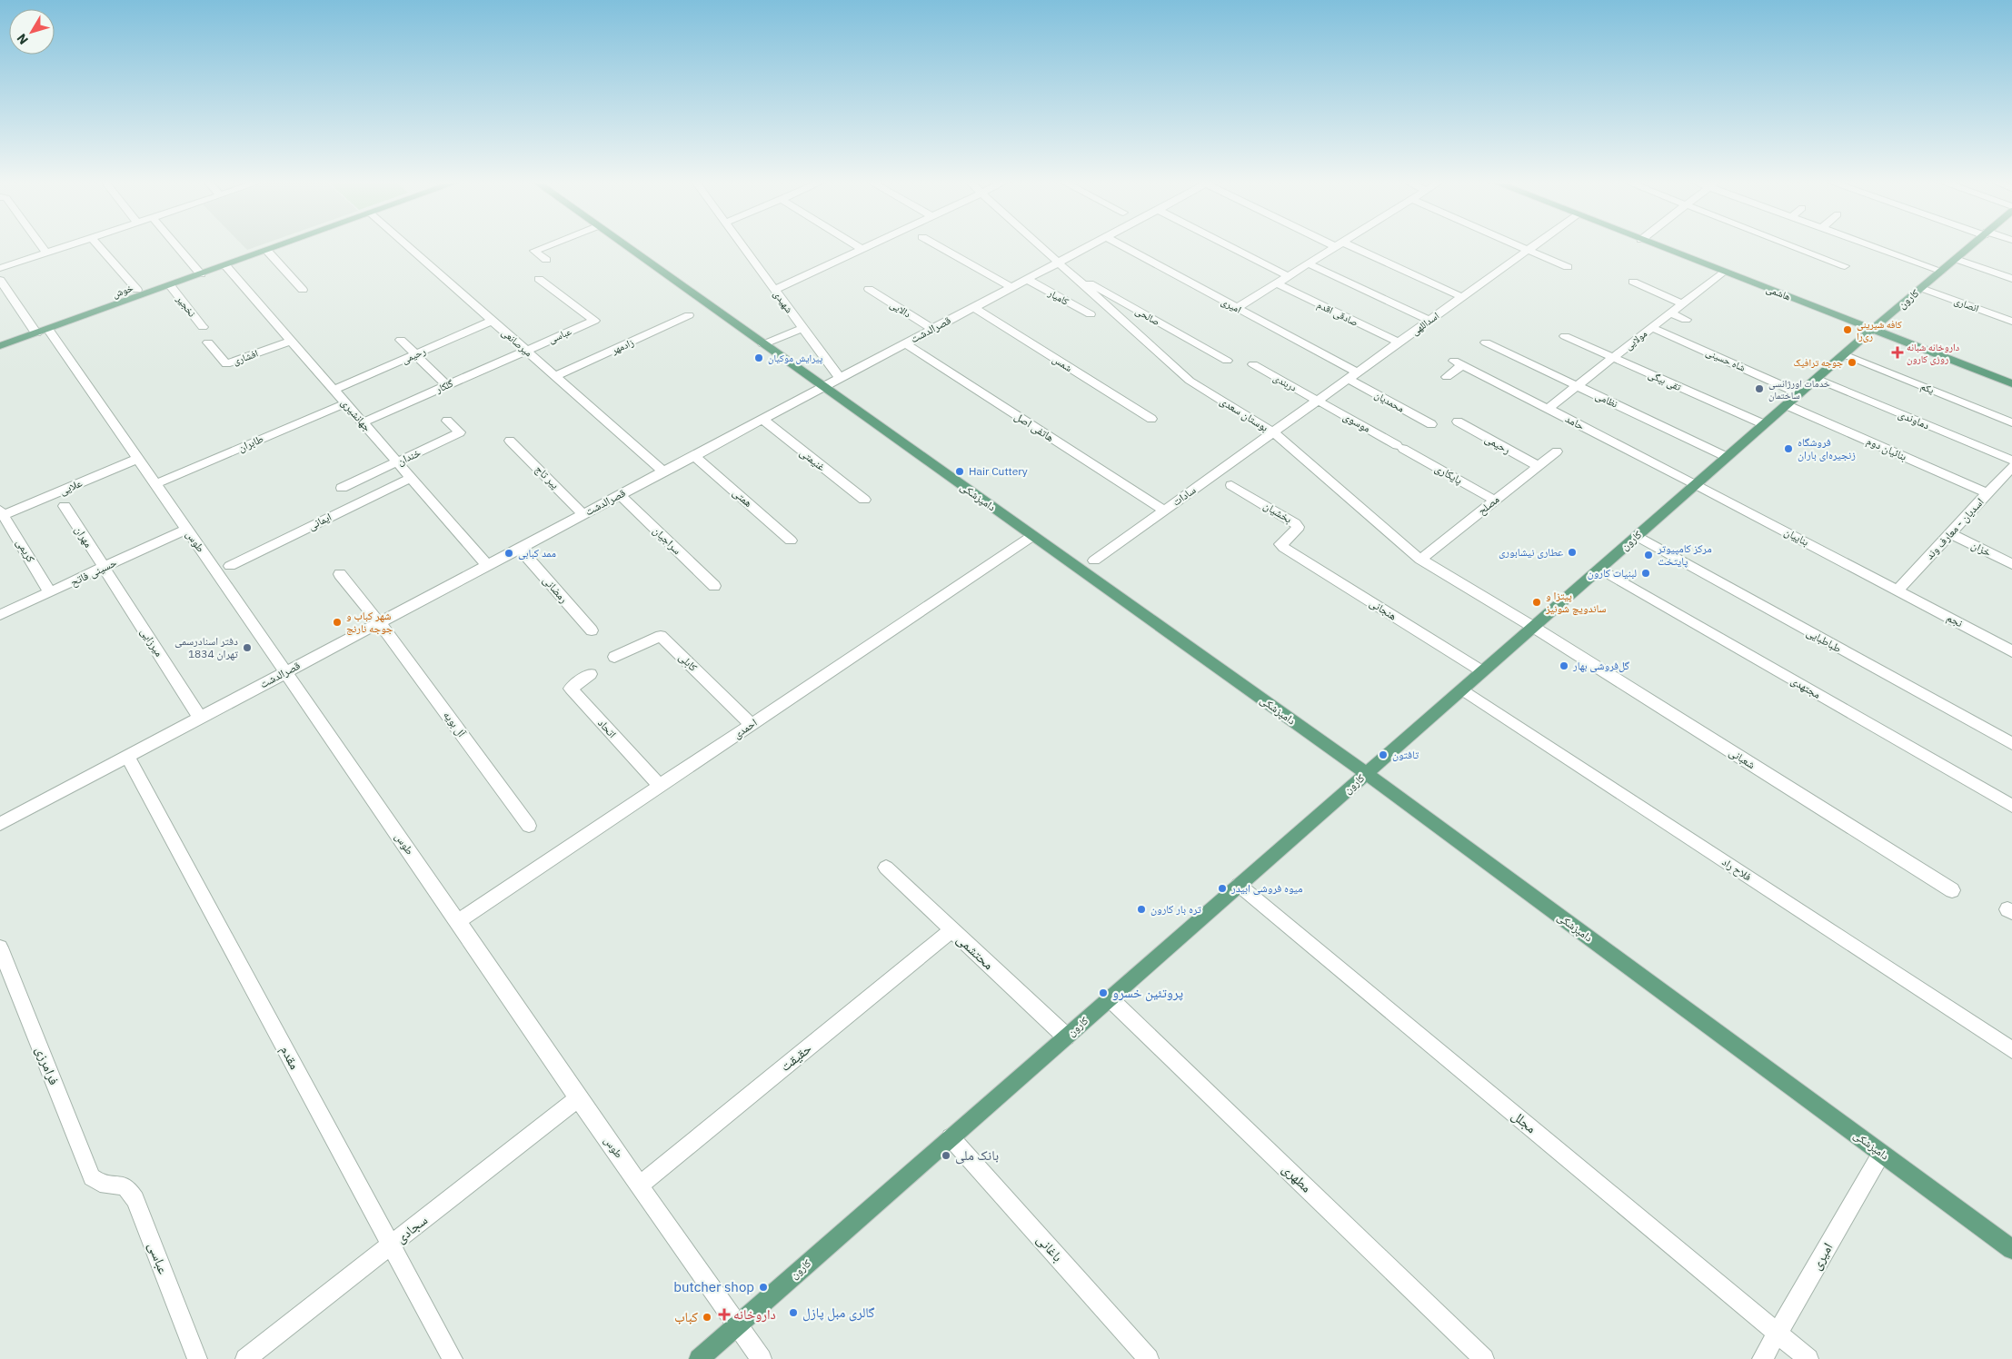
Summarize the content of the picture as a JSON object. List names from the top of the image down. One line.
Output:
{"streets":{"main road":["خوش","هاشمی","کارون","دامپزشکی"],"street":["کامیار","شهیدی","انصاری","امیری","نخجیر","دالایی","صادقی اقدم","صالحی","اسداللهی","قصرالدشت","عباسی","مولایی","میرصانعی","زادمهر","رحیمی","افشاری","شاه حسینی","شمس","تقی بیگی","دربندی","گلکار","یکم","نظامی","محمدیان","بوستان سعدی","جهانشیری","دماوندی","موسوی","حامد","هاتفی اصل","طابران","بنائیان دوم","خندان","غنیمتی","پایکاری","پیر تاج","علایی","سادات","همتی","مصلح","بخشیان","ایمانی","اسدیان - معارف وند","مهران","بناییان","سراجیان","طوس","خزان","کریمی","حسینی فاتح","رمضانی","هنجانی","نجم","طباطبایی","میرزایی","کابلی","مجتهدی","آل بویه","اتحاد","احمدی","شعبانی","فلاح راد","محتشمی","مقدم","حقیقت","فرامرزی","مجلل","مطهری","سجادی","باغانی"]},"crossings":[["خوش","نخجیر"],["خوش","جهانشیری"],["خوش","طوس"],["هاشمی","کارون"],["هاشمی","مولایی"],["کامیار","قصرالدشت"],["کارون","انصاری"],["کارون","شاه حسینی"],["کارون","تقی بیگی"],["کارون","یکم"],["کارون","نظامی"],["کارون","بوستان سعدی"],["کارون","دماوندی"],["کارون","حامد"],["کارون","بنائیان دوم"],["کارون","دامپزشکی"],["کارون","بناییان"],["کارون","طوس"],["کارون","هنجانی"],["کارون","طباطبایی"],["کارون","مجتهدی"],["کارون","شعبانی"],["کارون","فلاح راد"],["کارون","محتشمی"],["کارون","مجلل"],["کارون","مطهری"],["کارون","باغانی"],["شهیدی","قصرالدشت"],["امیری","اسداللهی"],["امیری","محمدیان"],["امیری","دامپزشکی"],["امیری","مجلل"],["دالایی","قصرالدشت"],["صادقی اقدم","اسداللهی"],["صالحی","بوستان سعدی"],["اسداللهی","دربندی"],["اسداللهی","محمدیان"],["اسداللهی","بوستان سعدی"],["اسداللهی","موسوی"],["اسداللهی","سادات"],["قصرالدشت","میرصانعی"],["قصرالدشت","شمس"],["قصرالدشت","بوستان سعدی"],["قصرالدشت","جهانشیری"],["قصرالدشت","هاتفی اصل"],["قصرالدشت","غنیمتی"],["قصرالدشت","پیر تاج"],["قصرالدشت","دامپزشکی"],["قصرالدشت","همتی"],["قصرالدشت","سراجیان"],["قصرالدشت","طوس"],["قصرالدشت","رمضانی"],["قصرالدشت","میرزایی"],["قصرالدشت","آل بویه"],["قصرالدشت","مقدم"],["عباسی","میرصانعی"],["عباسی","گلکار"],["عباسی","فرامرزی"],["مولایی","شاه حسینی"],["مولایی","تقی بیگی"],["مولایی","نظامی"],["مولایی","حامد"],["میرصانعی","زادمهر"],["میرصانعی","رحیمی"],["میرصانعی","گلکار"],["رحیمی","جهانشیری"],["رحیمی","مصلح"],["افشاری","جهانشیری"],["دربندی","موسوی"],["گلکار","جهانشیری"],["بوستان سعدی","سادات"],["بوستان سعدی","مصلح"],["بوستان سعدی","شعبانی"],["جهانشیری","طابران"],["جهانشیری","خندان"],["جهانشیری","ایمانی"],["موسوی","پایکاری"],["حامد","بناییان"],["هاتفی اصل","سادات"],["طابران","طوس"],["بنائیان دوم","اسدیان - معارف وند"],["پایکاری","مصلح"],["علایی","طوس"],["علایی","کریمی"],["سادات","دامپزشکی"],["دامپزشکی","احمدی"],["بخشیان","هنجانی"],["اسدیان - معارف وند","بناییان"],["اسدیان - معارف وند","خزان"],["اسدیان - معارف وند","نجم"],["مهران","حسینی فاتح"],["مهران","میرزایی"],["بناییان","نجم"],["طوس","حسینی فاتح"],["طوس","احمدی"],["طوس","حقیقت"],["طوس","سجادی"],["کریمی","حسینی فاتح"],["حسینی فاتح","میرزایی"],["کابلی","احمدی"],["اتحاد","احمدی"],["محتشمی","حقیقت"],["مقدم","سجادی"]],"places":{"other":["کافه شیرینی ری‌را","پیرایش موکیان","جوجه ترافیک","خدمات اورژانسی ساختمان","فروشگاه زنجیره‌ای باران","Hair Cuttery","عطاری نیشابوری","ممد کبابی","مرکز کامپیوتر پایتخت","لبنیات کارون","پیتزا و ساندویچ شونیز","شهر کباب و جوجه نارنج","دفتر اسنادرسمی 1834 تهران","گل‌فروشی بهار","تافتون","میوه فروشی ابیدر","تره بار کارون","پروتئین خسرو","بانک ملی","butcher shop","گالری مبل پازل","کباب"],"health":["داروخانه شبانه روزی کارون","داروخانه"]},"north":"bottom left"}
